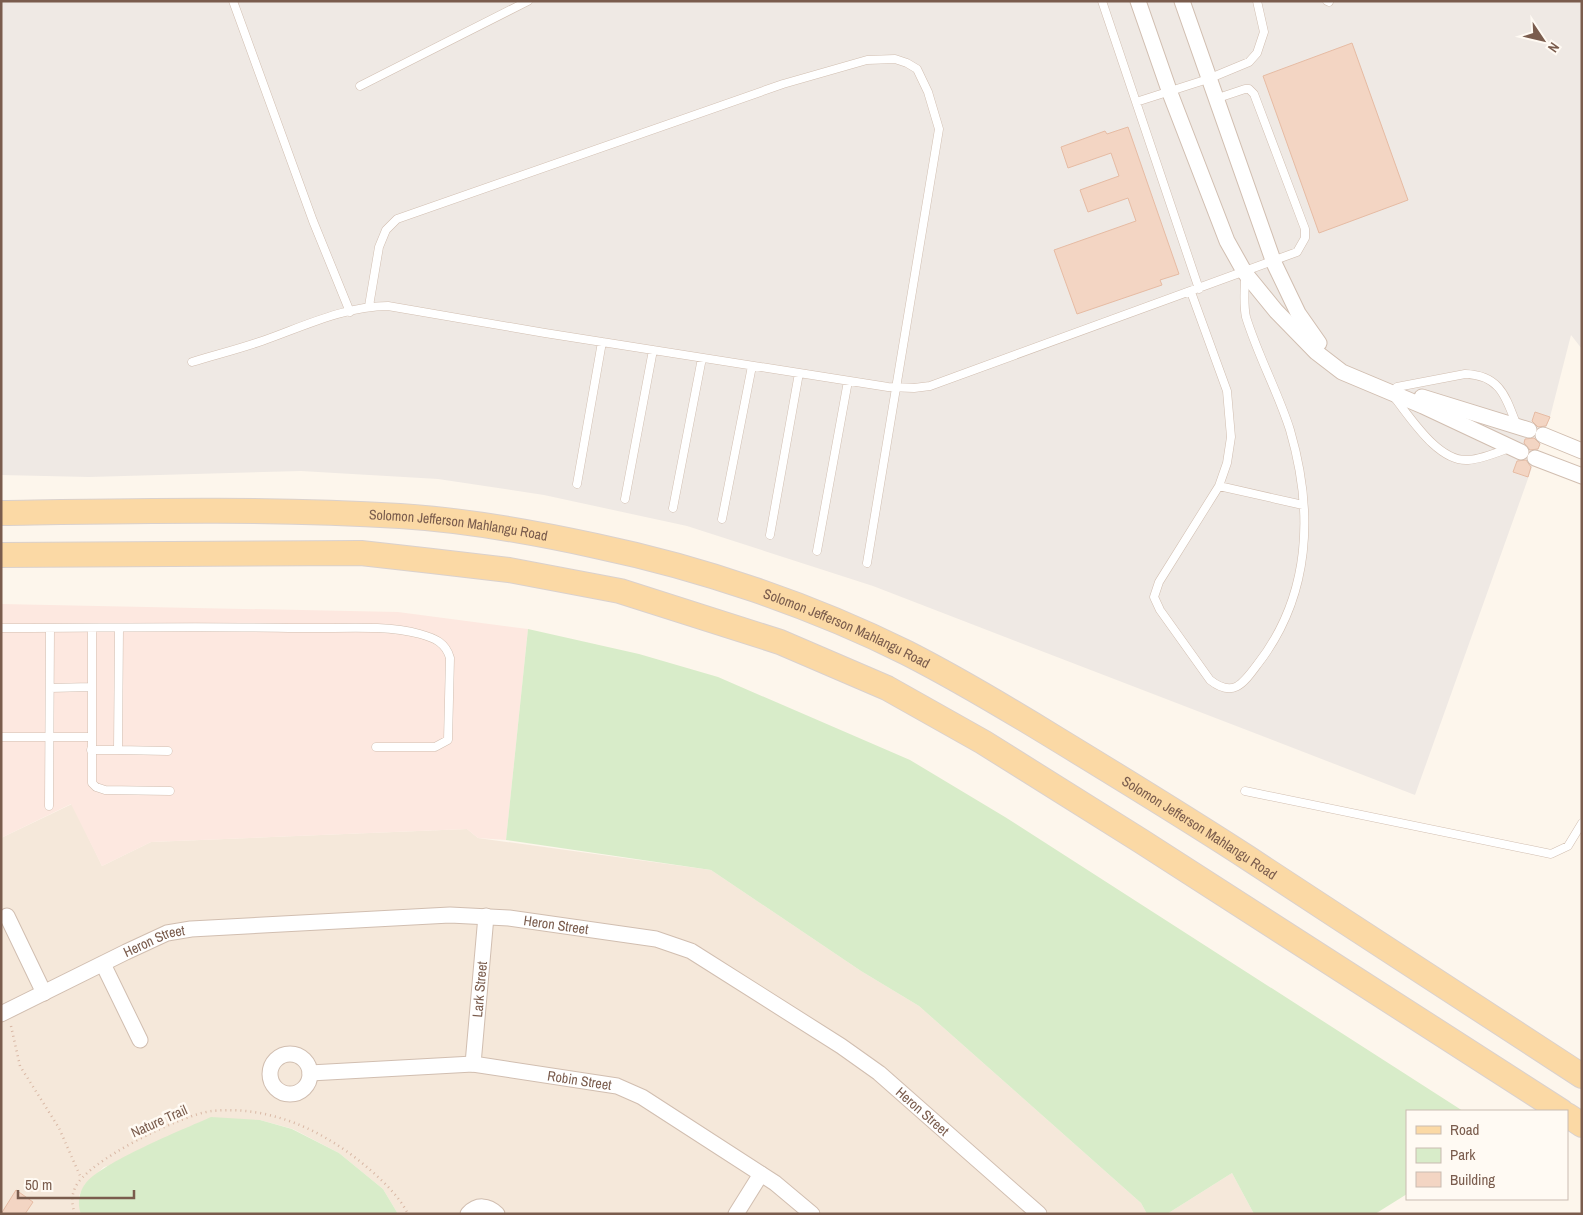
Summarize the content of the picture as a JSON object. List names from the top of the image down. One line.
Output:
{"streets":{"main road":["Solomon Jefferson Mahlangu Road"],"street":["Heron Street","Lark Street","Robin Street"],"path":["Nature Trail"]},"crossings":[["Heron Street","Lark Street"],["Lark Street","Robin Street"]],"legend":["Road","Park","Building"],"scale_bar":"50 m","north":"bottom right"}
